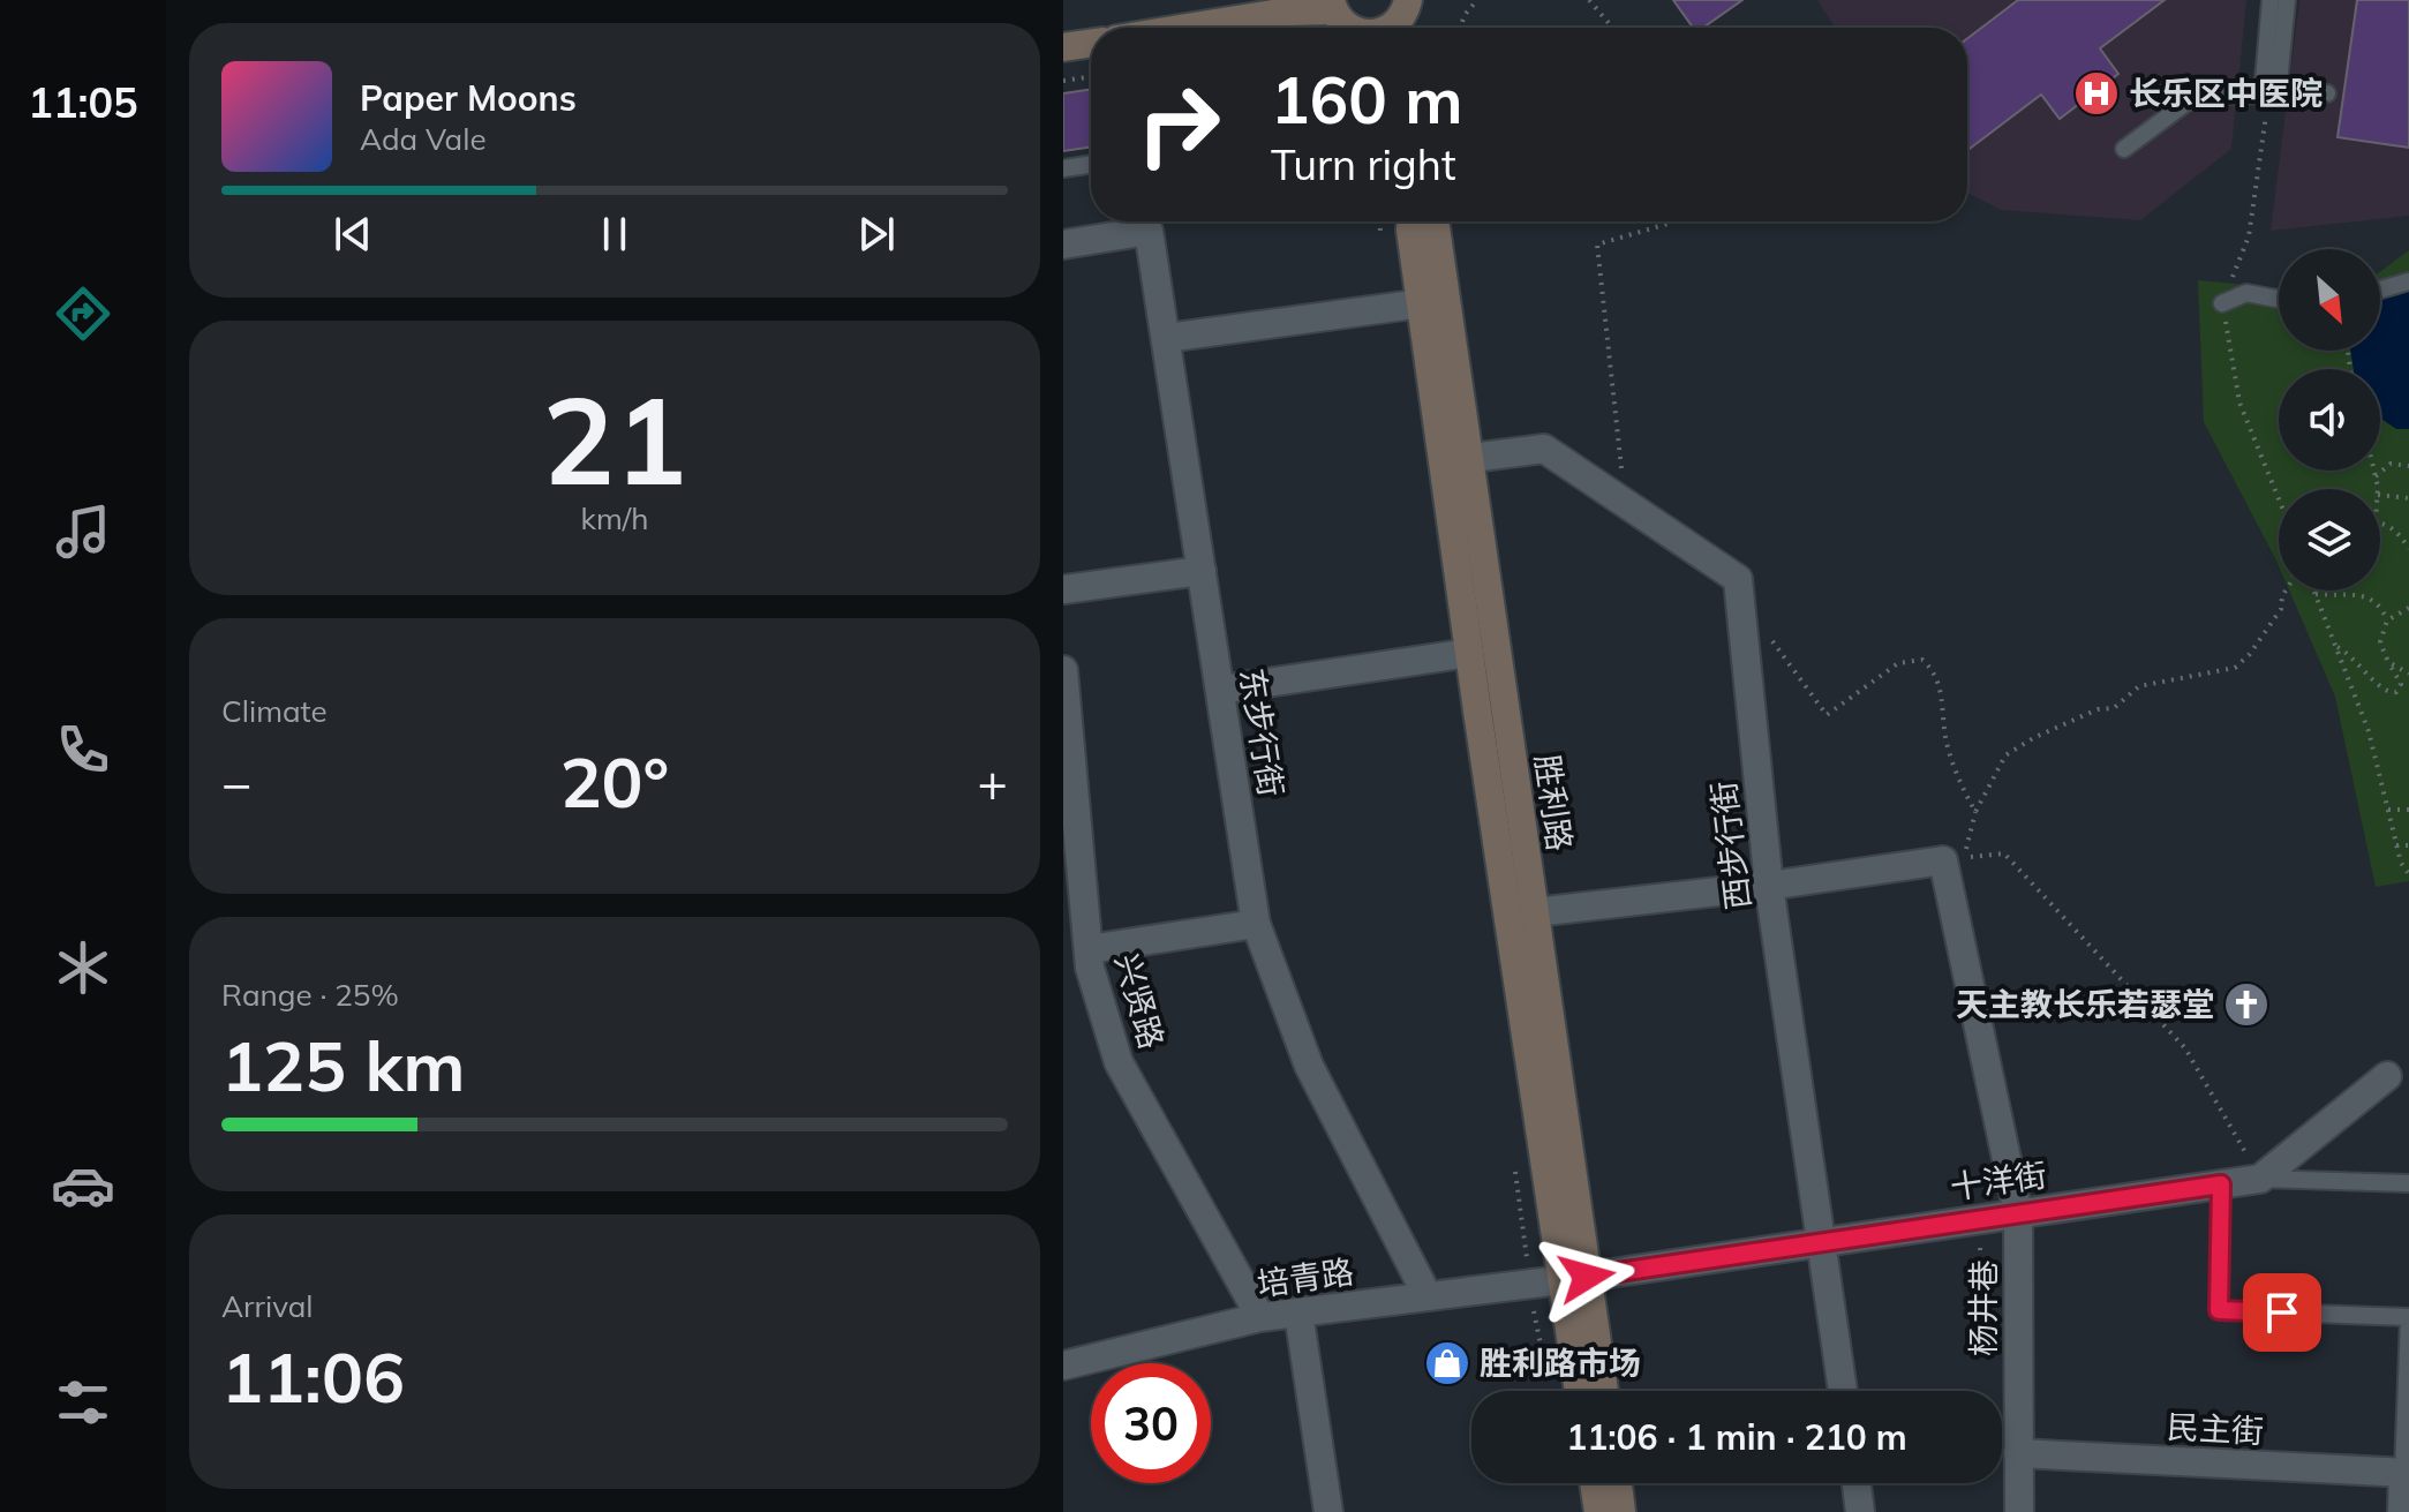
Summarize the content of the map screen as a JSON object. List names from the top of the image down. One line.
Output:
{"streets":{"main road":["胜利路"],"street":["东步行街","西步行街","兴贤路","十洋街","培青路","杨井巷","民主街"]},"crossings":[["东步行街","培青路"],["胜利路","西步行街"],["胜利路","十洋街"],["胜利路","培青路"],["西步行街","十洋街"],["兴贤路","培青路"],["十洋街","培青路"],["十洋街","杨井巷"],["杨井巷","民主街"]],"places":{"hospital":["长乐区中医院"],"church":["天主教长乐若瑟堂"],"shop":["胜利路市场"]},"north":"bottom right","page":{"tabs":"11:05","turn":["160 m","Turn right"],"song":["Paper Moons","Ada Vale"],"tile":[["21","km/h"],"Climate",["Range · 25%","125 km"],["Arrival","11:06"]],"heat":["−","20°","+"],"limit":"30","trip":"11:06 · 1 min · 210 m"}}
